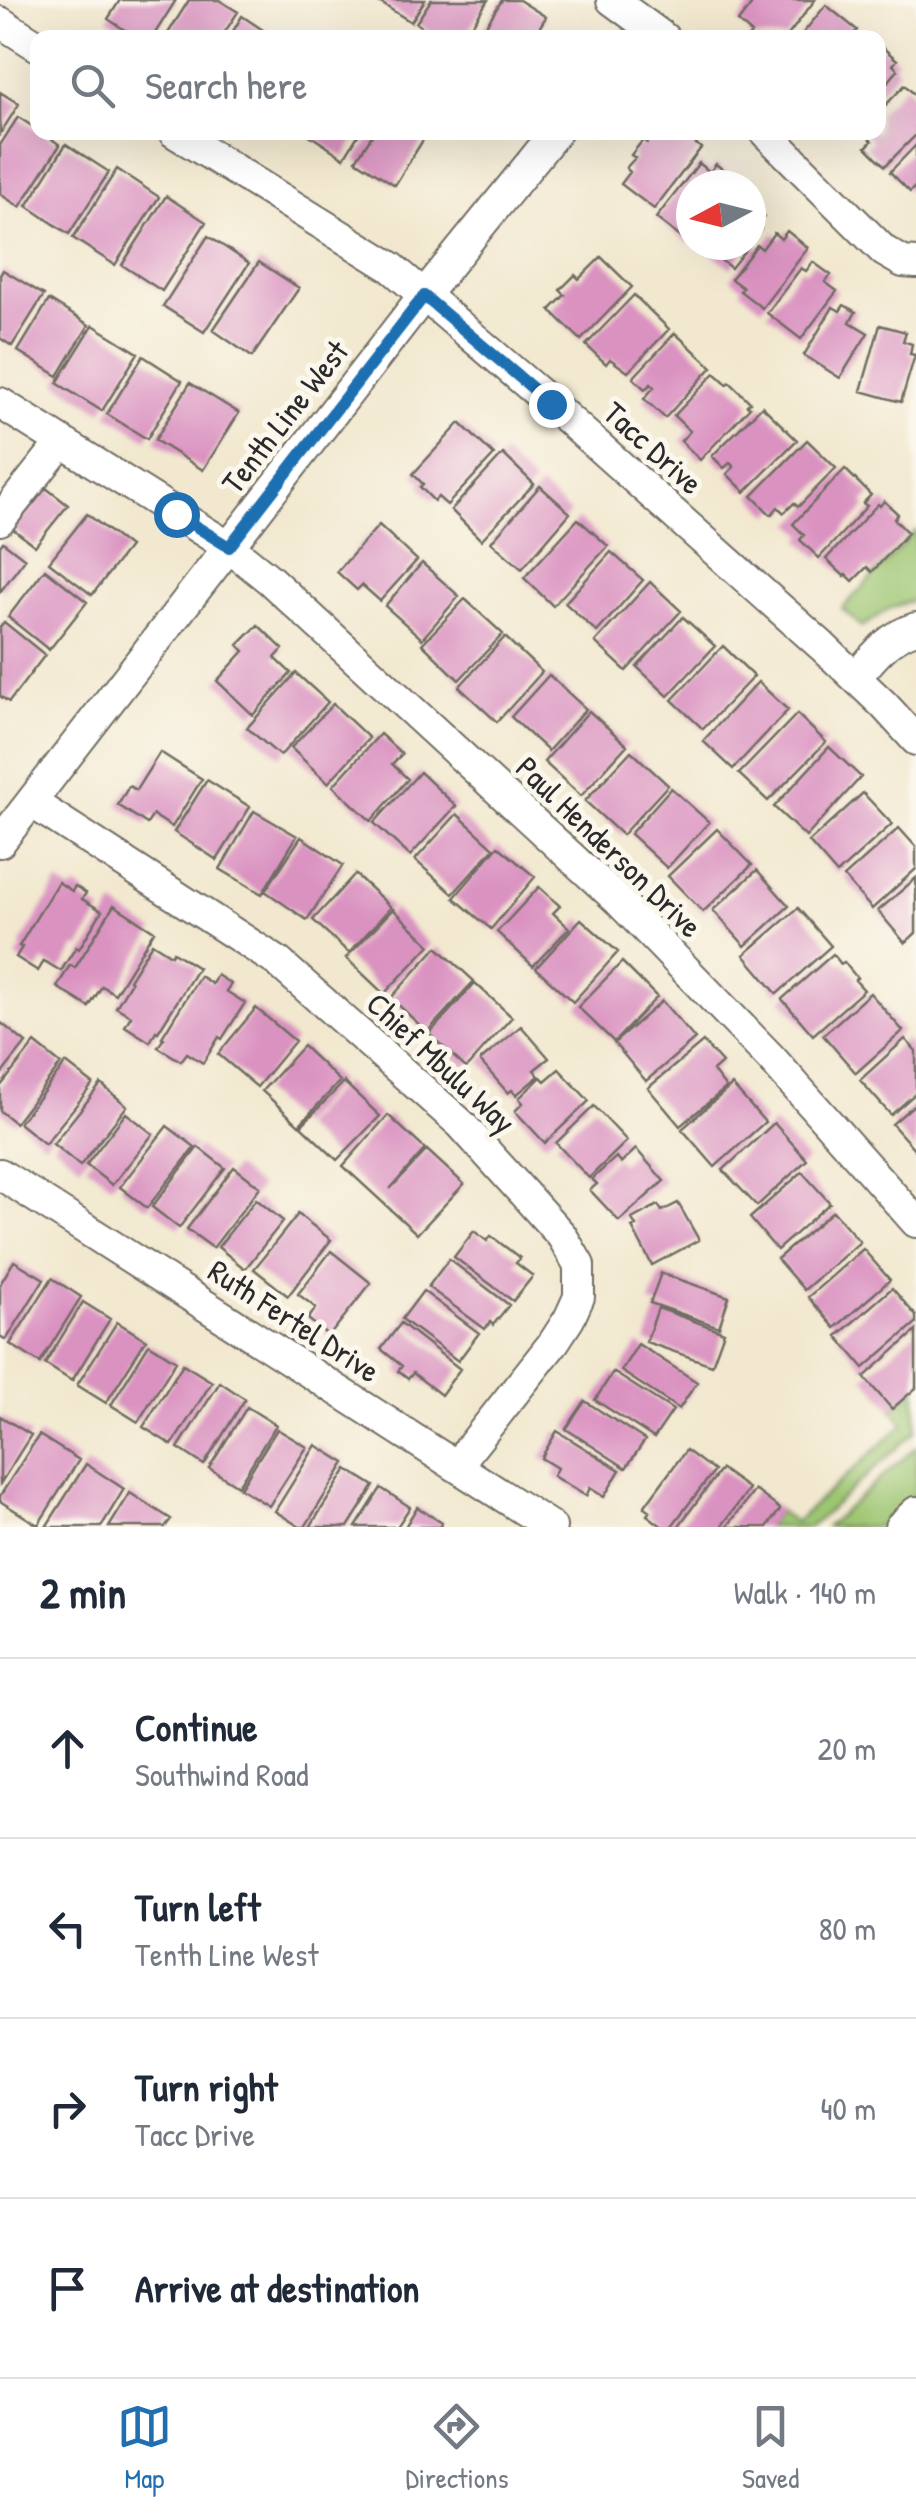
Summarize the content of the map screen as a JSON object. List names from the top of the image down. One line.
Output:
{"streets":{"street":["Tenth Line West","Tacc Drive","Paul Henderson Drive","Chief Mbulu Way","Ruth Fertel Drive"]},"crossings":[["Tenth Line West","Tacc Drive"],["Tenth Line West","Paul Henderson Drive"],["Tenth Line West","Chief Mbulu Way"],["Chief Mbulu Way","Ruth Fertel Drive"]],"north":"left","page":{"search":"Search here","heading":["2 min","Walk · 140 m"],"list":[["Continue","Southwind Road","20 m"],["Turn left","Tenth Line West","80 m"],["Turn right","Tacc Drive","40 m"],"Arrive at destination"],"nav":["Map","Directions","Saved"]}}
